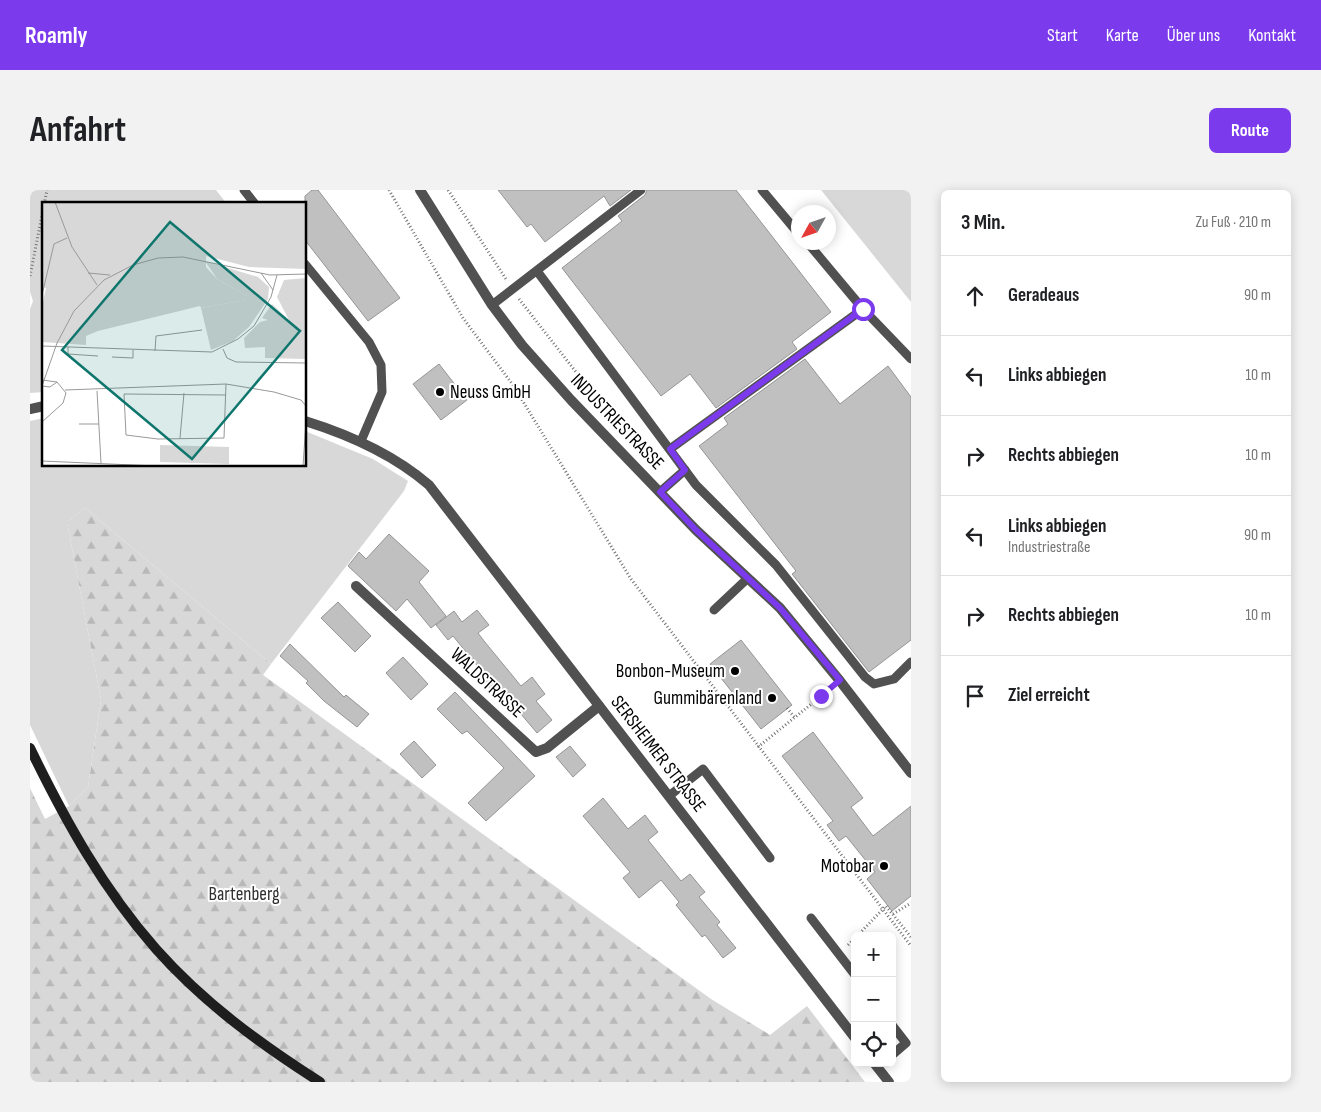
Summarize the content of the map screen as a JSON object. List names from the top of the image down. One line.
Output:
{"streets":{"street":["INDUSTRIESTRASSE","WALDSTRASSE","SERSHEIMER STRASSE"]},"crossings":[["WALDSTRASSE","SERSHEIMER STRASSE"]],"parks":["Bartenberg"],"places":["Neuss GmbH","Bonbon-Museum","Gummibärenland","Motobar"],"north":"bottom left","page":{"header":"Roamly","nav":["Start","Karte","Über uns","Kontakt"],"buttons":"Route","title":"Anfahrt","heading":["3 Min.","Zu Fuß · 210 m"],"list":[["Geradeaus","90 m"],["Links abbiegen","10 m"],["Rechts abbiegen","10 m"],["Links abbiegen","Industriestraße","90 m"],["Rechts abbiegen","10 m"],"Ziel erreicht"],"map_buttons":["+","−"]}}
